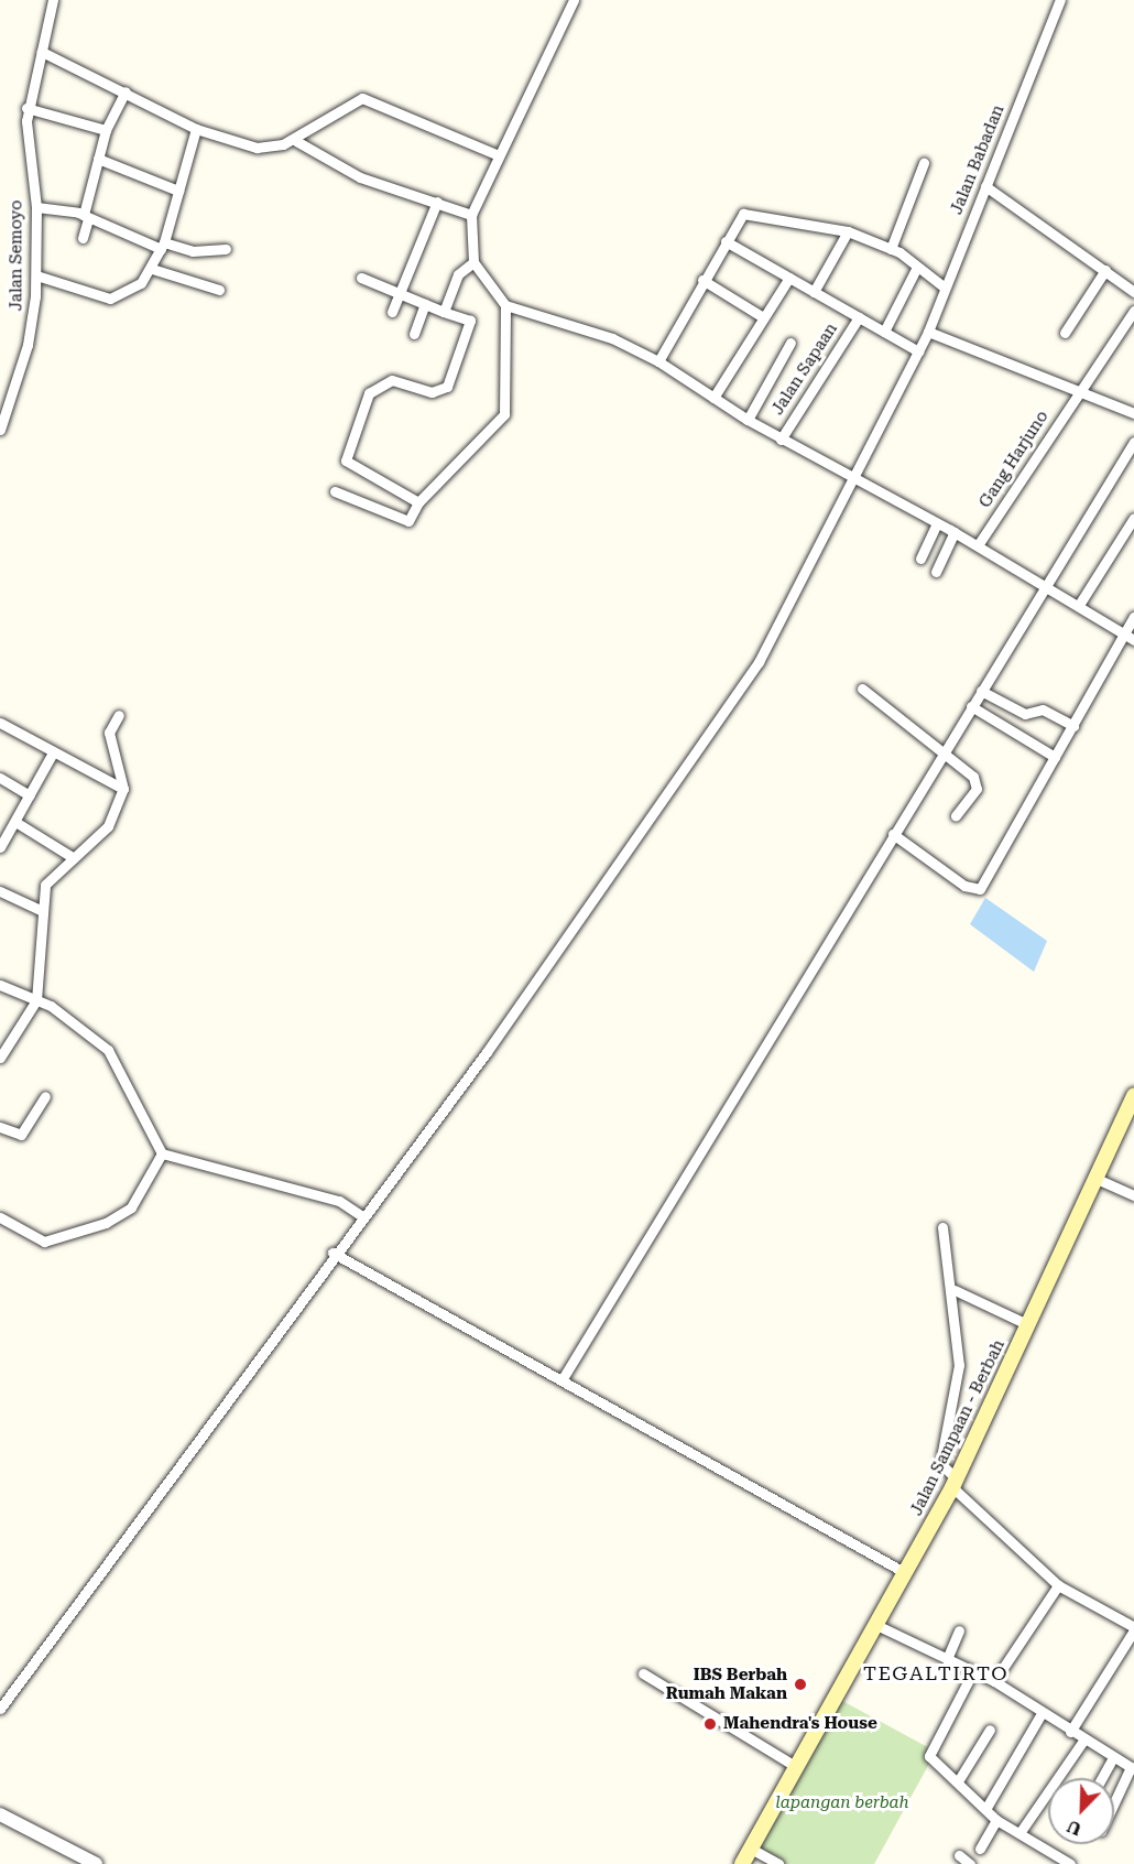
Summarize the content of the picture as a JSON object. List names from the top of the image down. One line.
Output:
{"streets":{"main road":["Jalan Sampaan - Berbah"],"street":["Jalan Babadan","Jalan Semoyo","Jalan Sapaan","Gang Harjuno"]},"districts":["TEGALTIRTO"],"parks":["lapangan berbah"],"places":["IBS Berbah Rumah Makan","Mahendra's House"],"north":"bottom left"}
